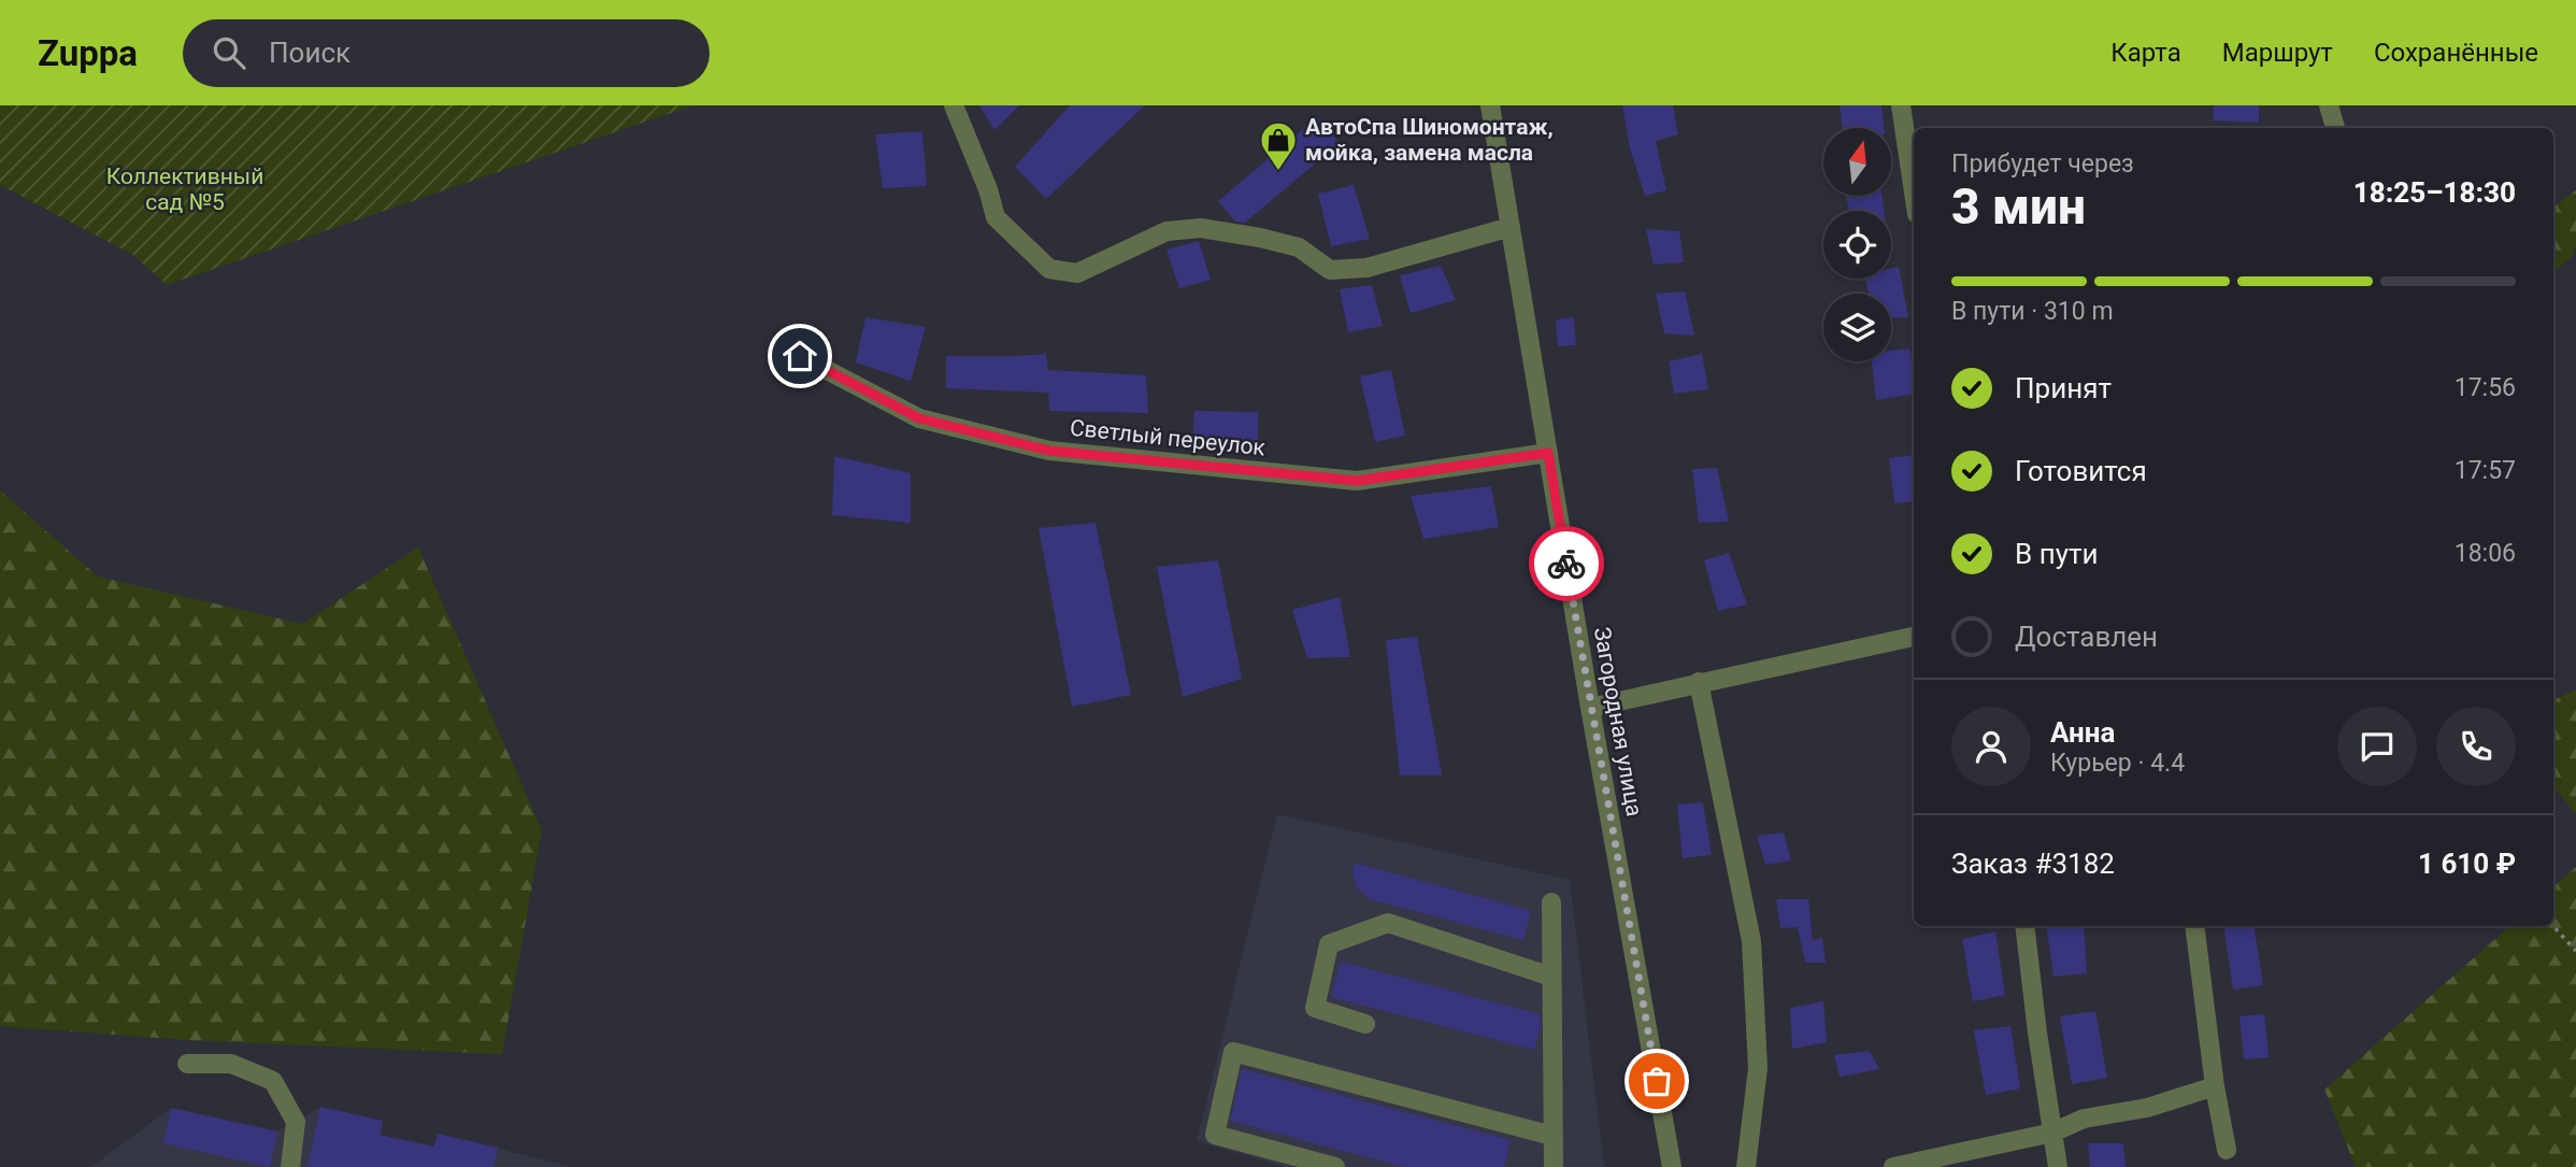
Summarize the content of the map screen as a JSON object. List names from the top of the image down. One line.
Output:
{"streets":{"street":["Светлый переулок","Загородная улица"]},"crossings":[["Светлый переулок","Загородная улица"]],"parks":["Коллективный сад №5"],"places":{"shop":["АвтоСпа Шиномонтаж, мойка, замена масла"]},"north":"top","page":{"header":"Zuppa","search":"Поиск","nav":["Карта","Маршрут","Сохранённые"],"heading":["3 мин","Прибудет через","18:25–18:30"],"panel":["Анна","Курьер · 4.4","Заказ #3182","1 610 ₽"],"bar":"В пути · 310 m","list":[["Принят","17:56"],["Готовится","17:57"],["В пути","18:06"],"Доставлен"]}}
